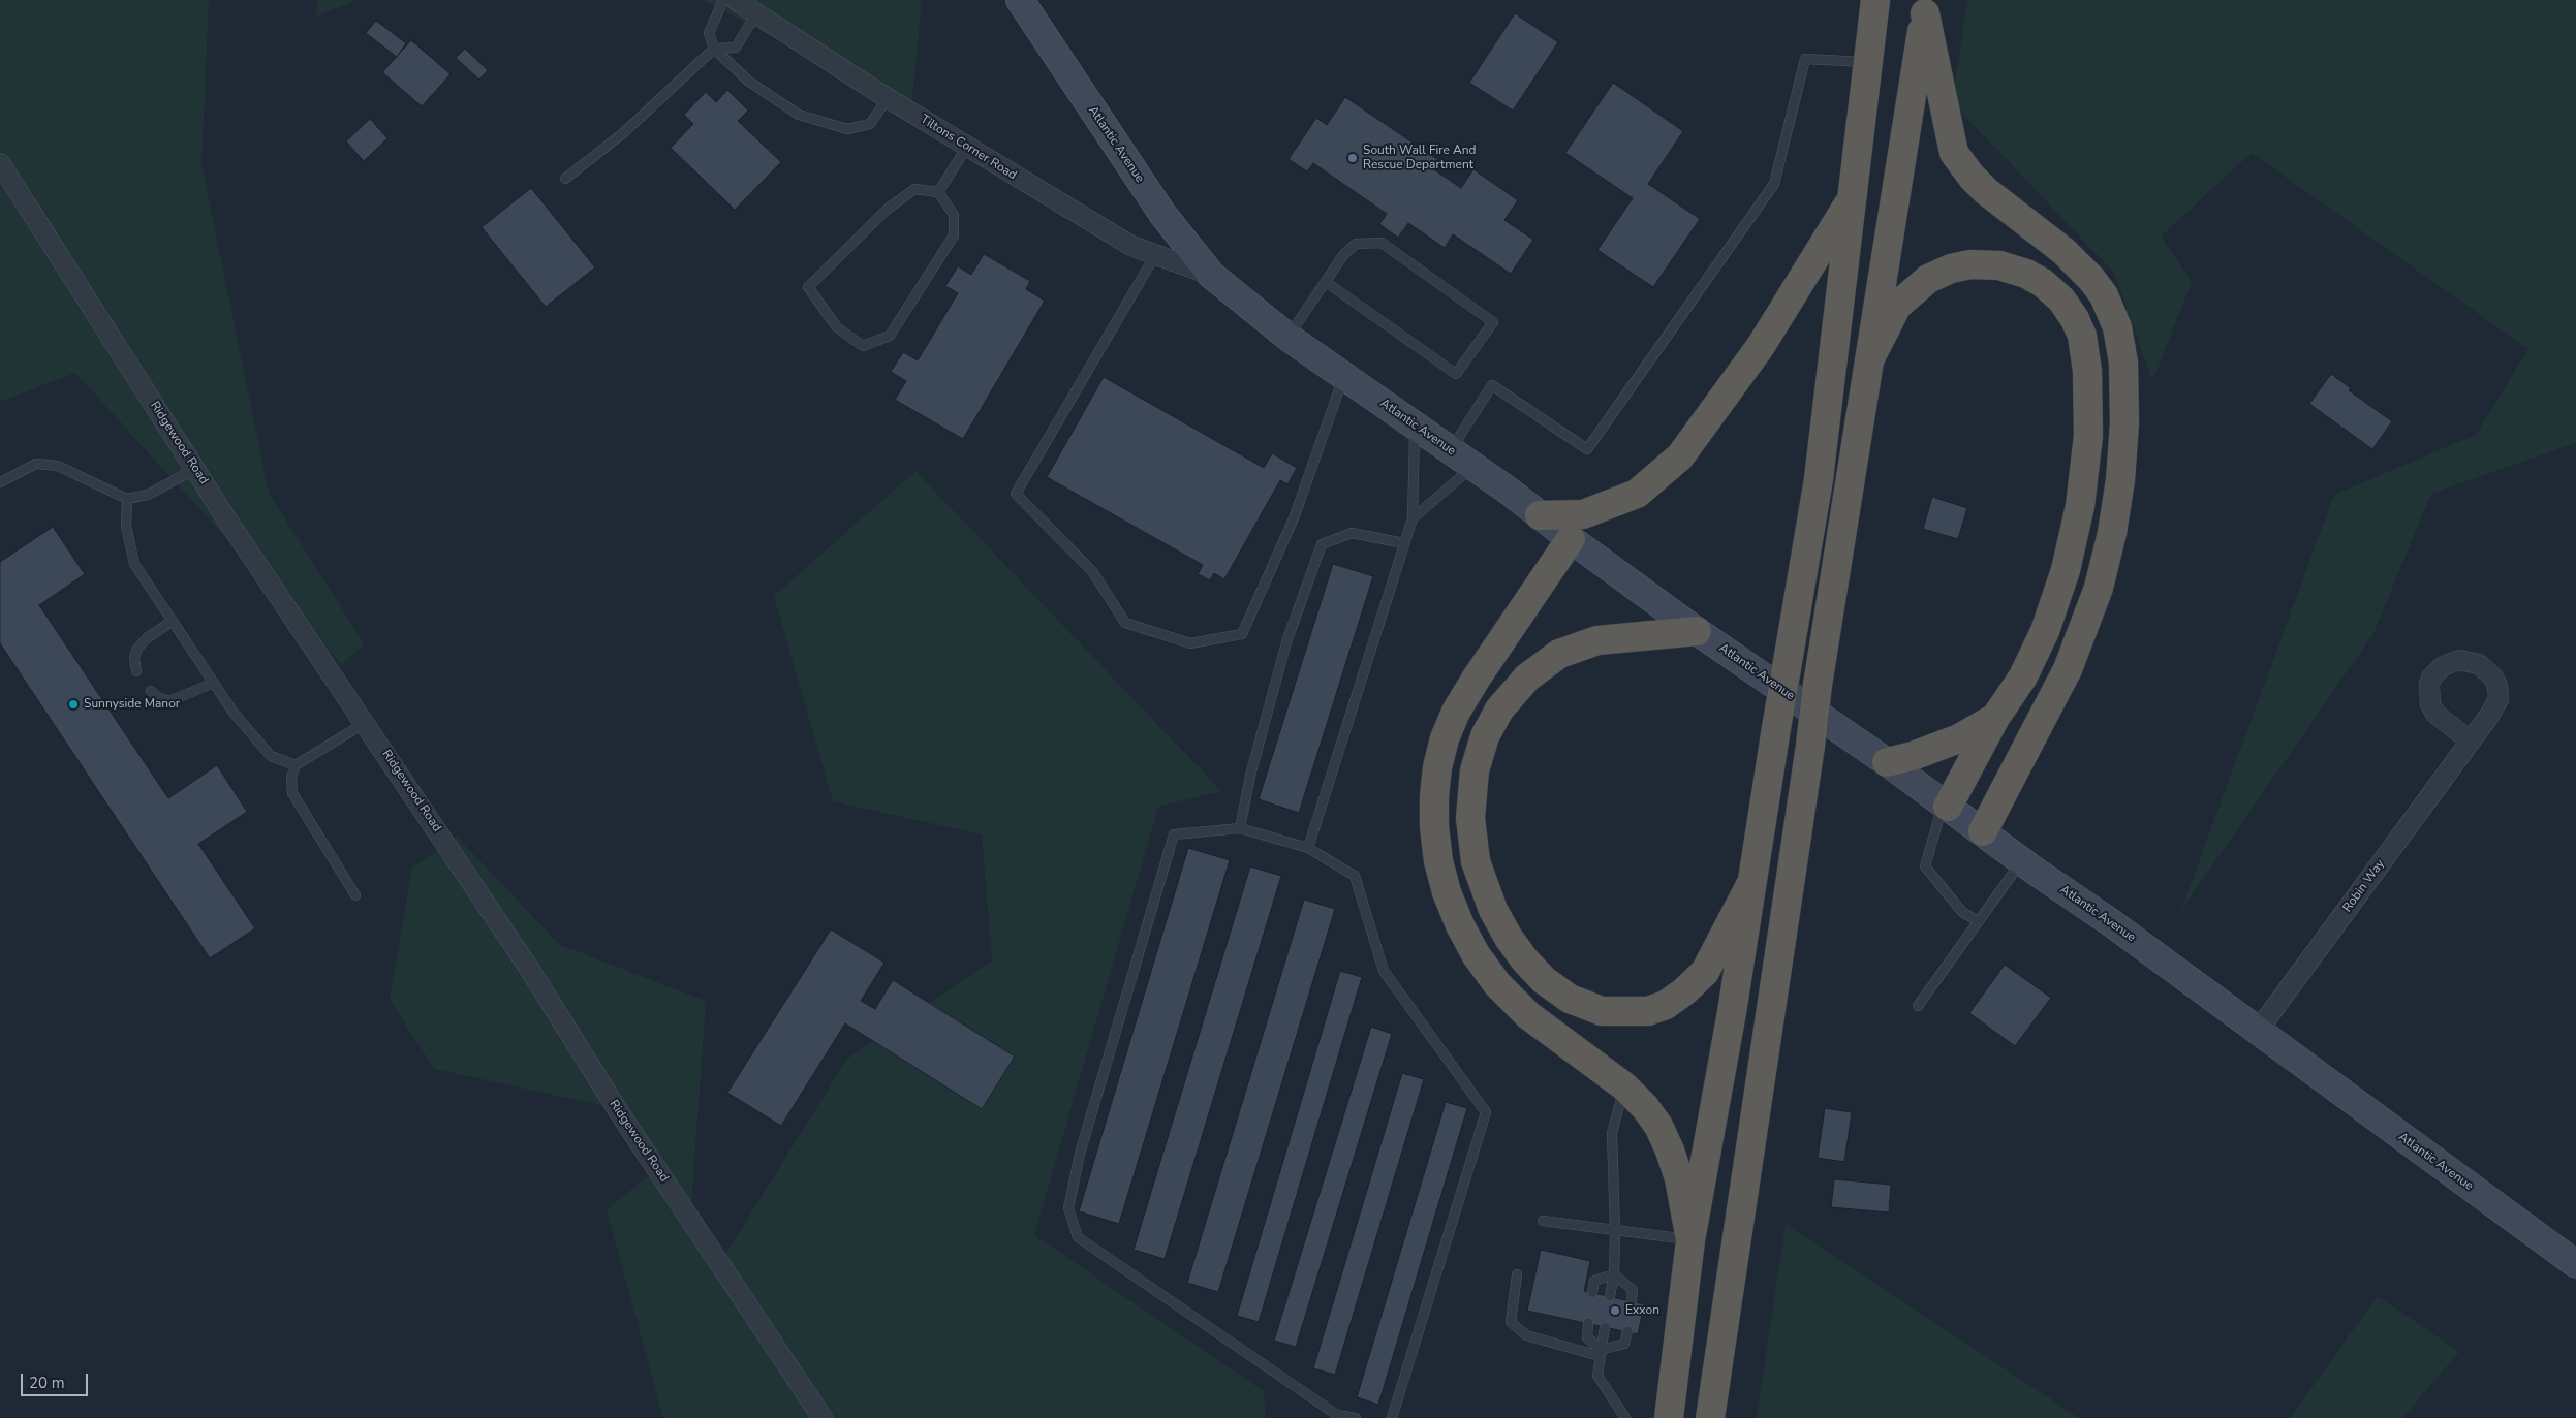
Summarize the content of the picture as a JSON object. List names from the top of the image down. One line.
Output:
{"streets":{"main road":["Atlantic Avenue"],"street":["Tiltons Corner Road","Ridgewood Road","Robin Way"]},"crossings":[["Atlantic Avenue","Tiltons Corner Road"],["Atlantic Avenue","Robin Way"]],"places":["South Wall Fire And Rescue Department","Sunnyside Manor","Exxon"],"scale_bar":"20 m"}
